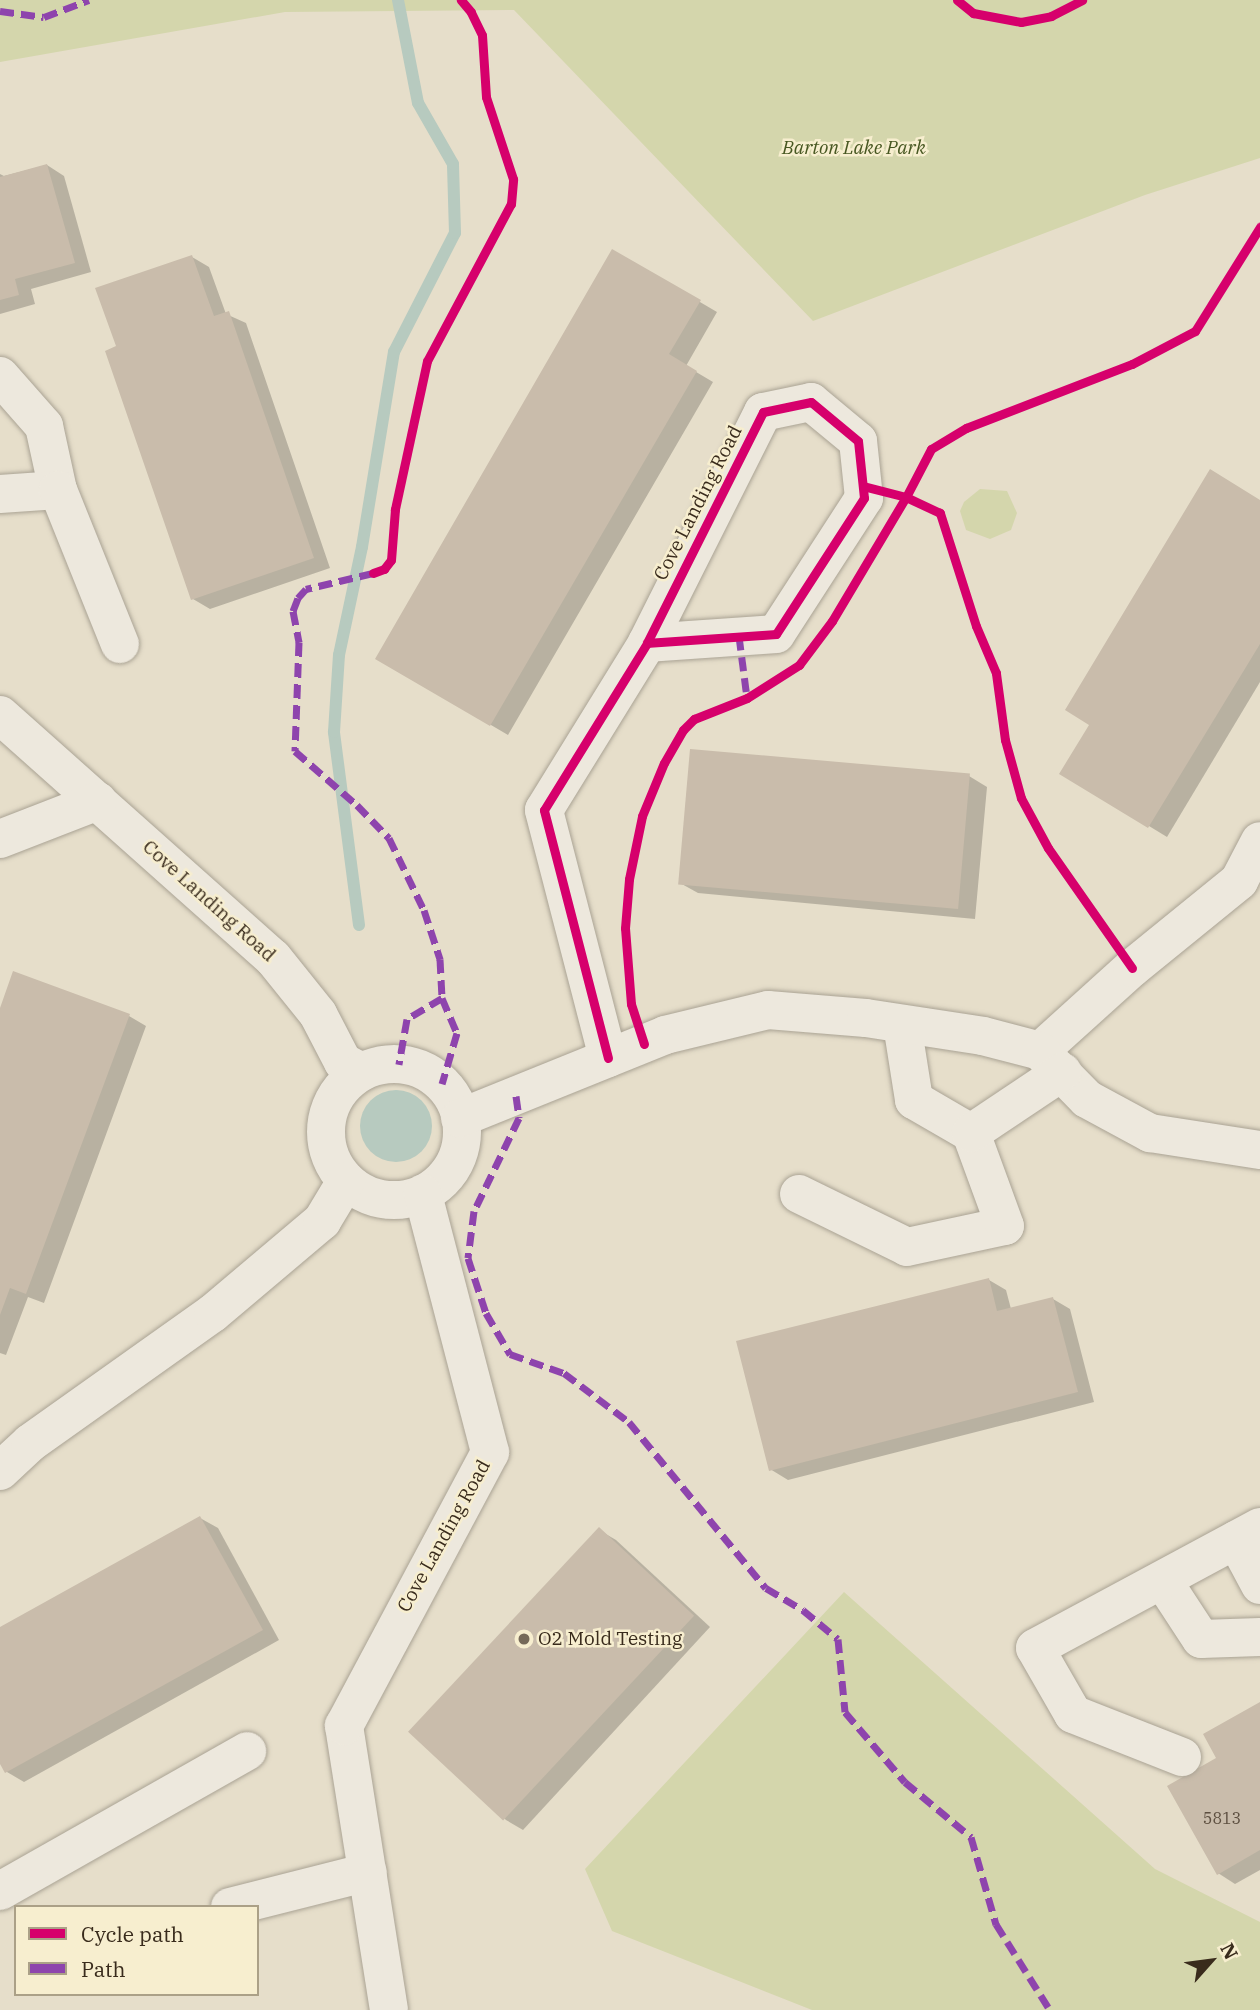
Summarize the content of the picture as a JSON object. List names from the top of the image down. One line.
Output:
{"streets":{"street":["Cove Landing Road"]},"parks":["Barton Lake Park"],"places":["O2 Mold Testing"],"house_numbers":["5813"],"legend":["Cycle path","Path"],"north":"top right"}
